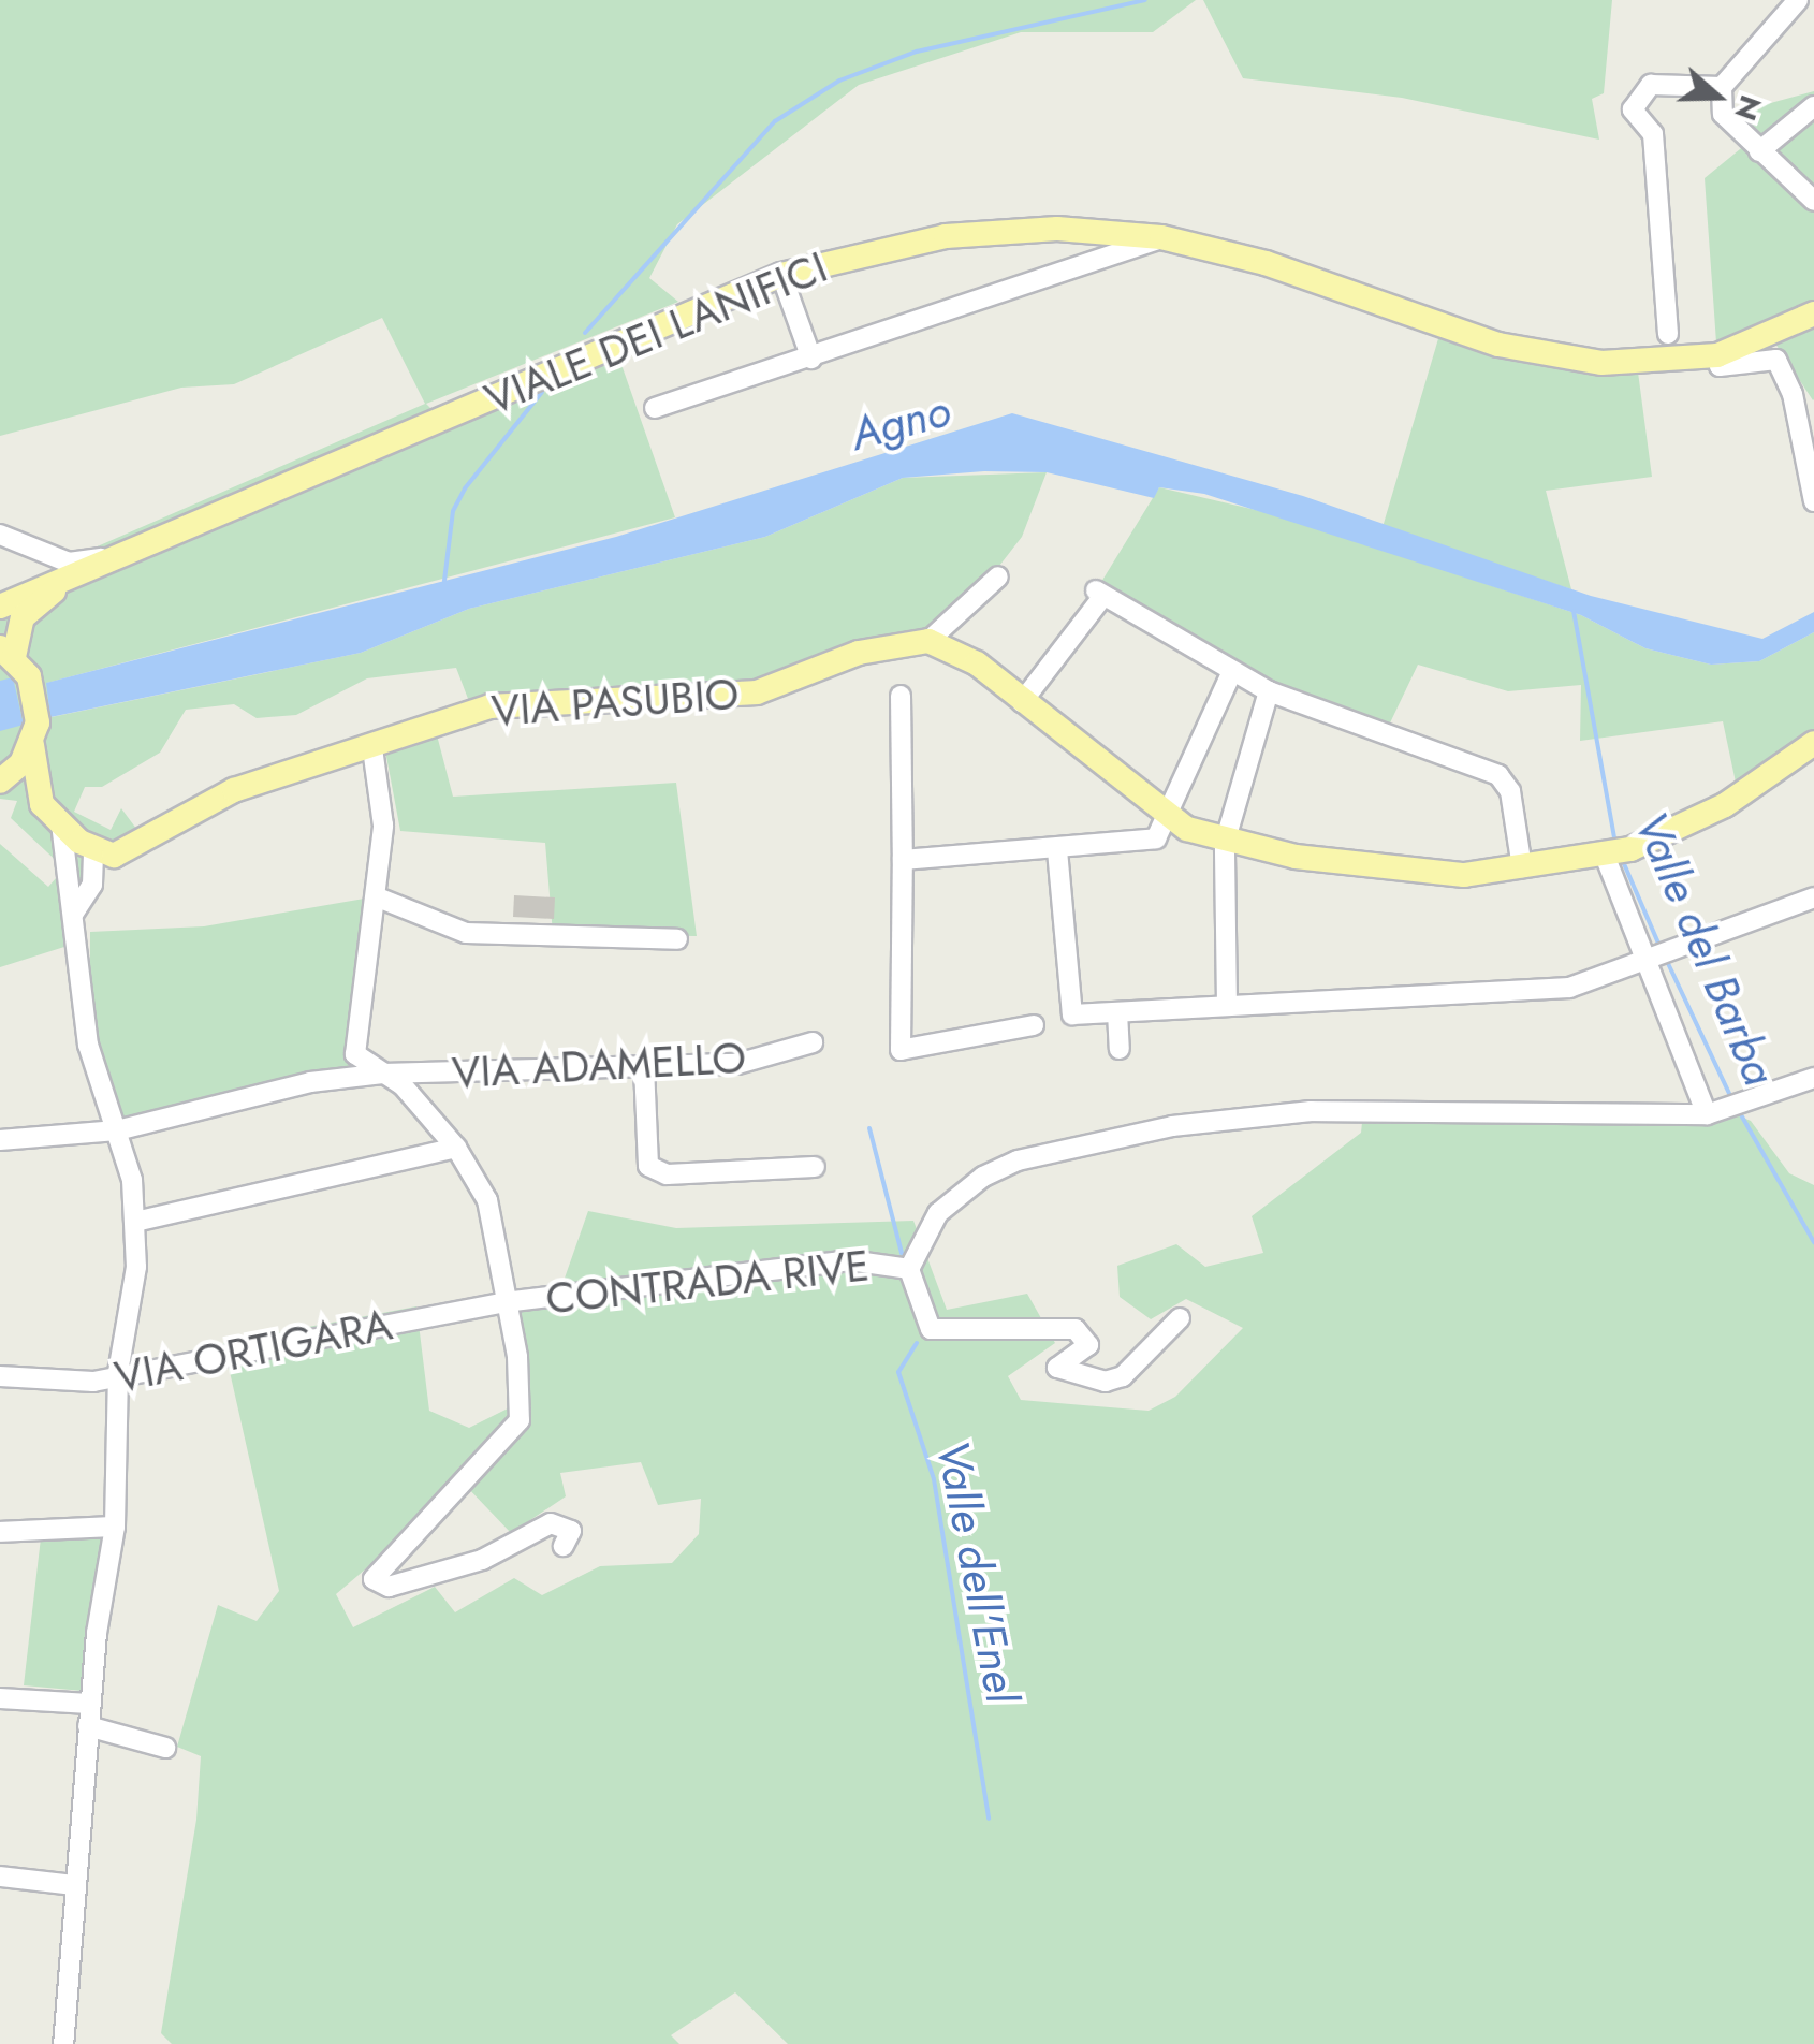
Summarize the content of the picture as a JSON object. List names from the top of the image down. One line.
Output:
{"streets":{"main road":["VIALE DEI LANIFICI","VIA PASUBIO"],"street":["VIA ADAMELLO","CONTRADA RIVE","VIA ORTIGARA"]},"crossings":[["CONTRADA RIVE","VIA ORTIGARA"]],"water":["Agno","Valle del Barba","Valle dell'Enel"],"north":"right"}
